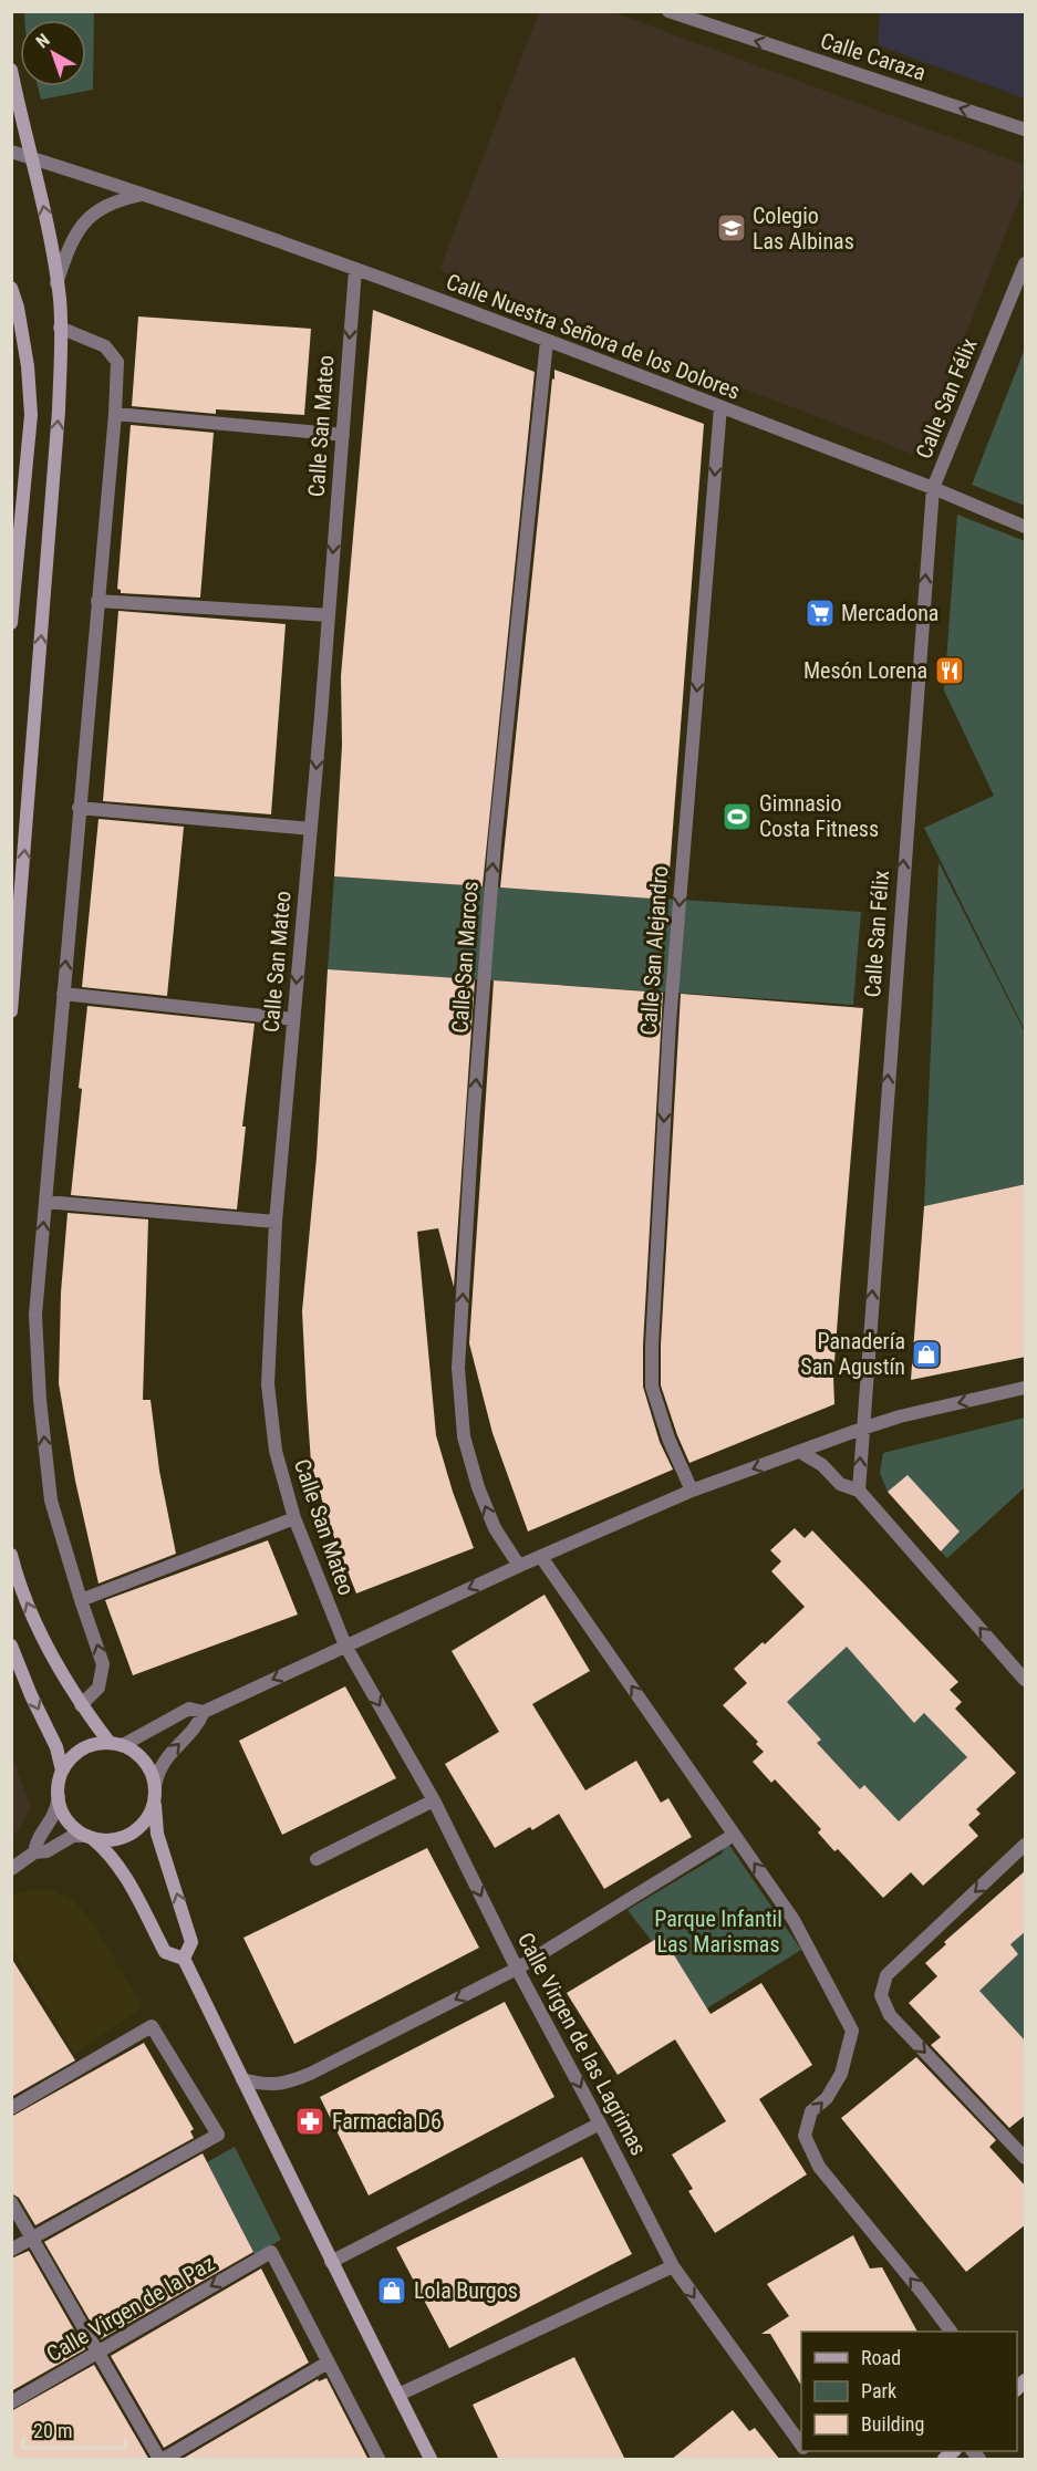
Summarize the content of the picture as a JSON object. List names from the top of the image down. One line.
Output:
{"streets":{"street":["Calle Caraza","Calle Nuestra Señora de los Dolores","Calle San Félix","Calle San Mateo","Calle San Alejandro","Calle San Marcos","Calle Virgen de las Lagrimas","Calle Virgen de la Paz"]},"crossings":[["Calle Nuestra Señora de los Dolores","Calle San Félix"],["Calle Nuestra Señora de los Dolores","Calle San Mateo"],["Calle Nuestra Señora de los Dolores","Calle San Alejandro"],["Calle Nuestra Señora de los Dolores","Calle San Marcos"],["Calle San Mateo","Calle Virgen de las Lagrimas"]],"one_way":["Calle Caraza","Calle San Félix","Calle San Mateo","Calle San Alejandro","Calle San Marcos","Calle Virgen de las Lagrimas"],"parks":["Parque Infantil Las Marismas"],"places":{"school or university":["Colegio Las Albinas"],"supermarket":["Mercadona"],"restaurant":["Mesón Lorena"],"sports":["Gimnasio Costa Fitness"],"shop":["Panadería San Agustín","Lola Burgos"],"pharmacy":["Farmacia D6"]},"legend":["Road","Park","Building"],"scale_bar":"20 m","north":"top left"}
